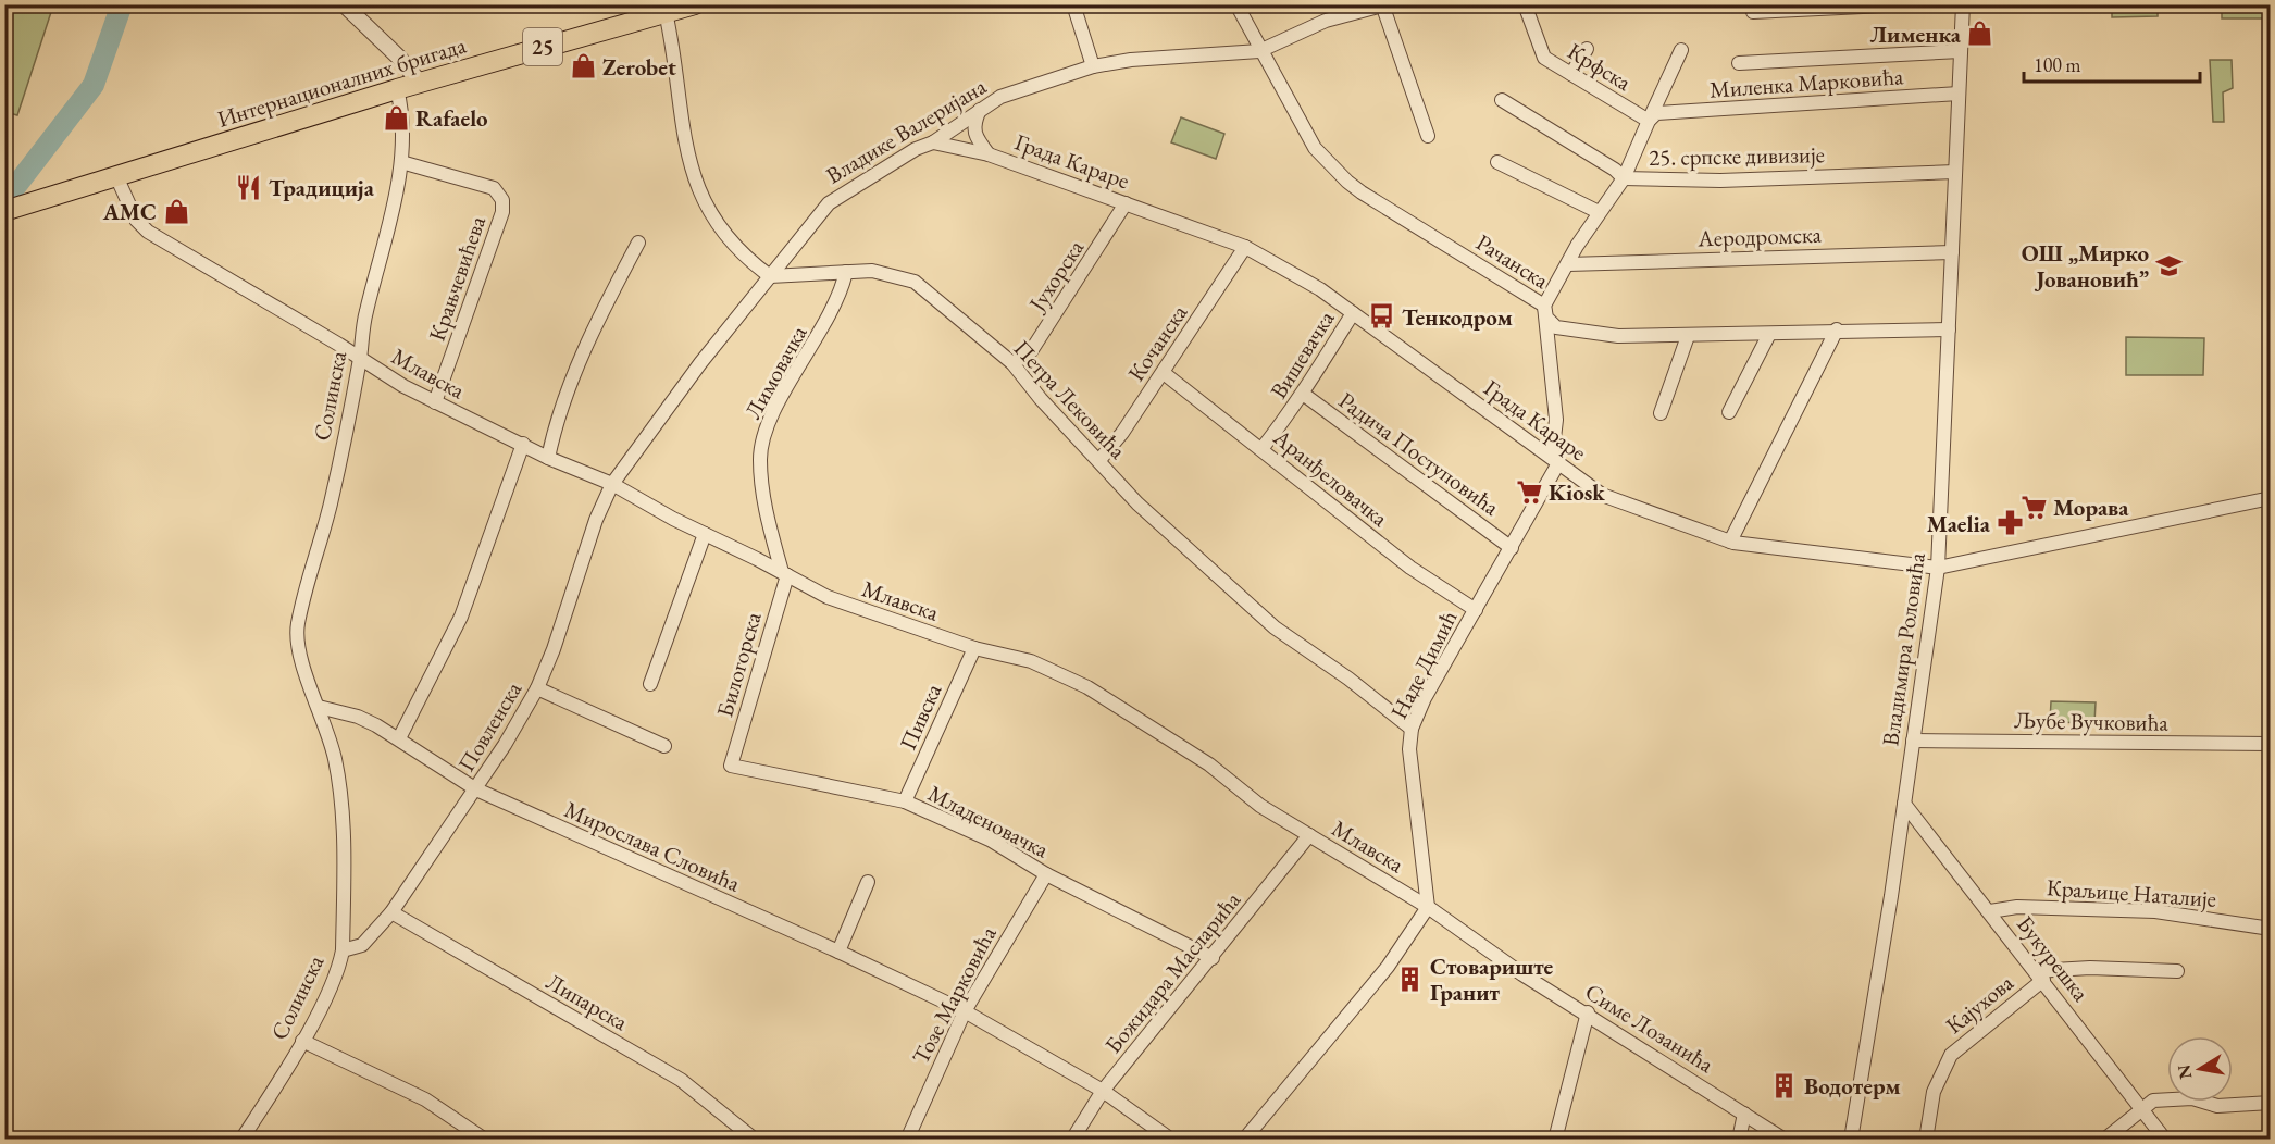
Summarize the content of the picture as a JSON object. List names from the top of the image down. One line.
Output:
{"streets":{"main road":["25","Интернационалних бригада"],"street":["Крфска","Миленка Марковића","Владике Валеријана","25. српске дивизије","Града Караре","Аеродромска","Рачанска","Јухорска","Крањчевићева","Кочанска","Вишевачка","Лимовачка","Млавска","Солинска","Петра Лековића","Радича Поступовића","Аранђеловачка","Владимира Роловића","Билогорска","Наде Димић","Пивска","Љубе Вучковића","Повленска","Младеновачка","Мирослава Словића","Краљице Наталије","Букурешка","Божидара Масларића","Тозе Марковића","Липарска","Кајухова","Симе Лозанића"]},"crossings":[["Крфска","Миленка Марковића"],["Интернационалних бригада","Млавска"],["Интернационалних бригада","Солинска"],["Миленка Марковића","Владимира Роловића"],["Владике Валеријана","Града Караре"],["Владике Валеријана","Рачанска"],["Владике Валеријана","Млавска"],["Владике Валеријана","Петра Лековића"],["Владике Валеријана","Повленска"],["25. српске дивизије","Владимира Роловића"],["Града Караре","Јухорска"],["Града Караре","Кочанска"],["Града Караре","Вишевачка"],["Града Караре","Владимира Роловића"],["Града Караре","Наде Димић"],["Аеродромска","Владимира Роловића"],["Рачанска","Владимира Роловића"],["Рачанска","Наде Димић"],["Јухорска","Петра Лековића"],["Крањчевићева","Млавска"],["Крањчевићева","Солинска"],["Кочанска","Петра Лековића"],["Кочанска","Аранђеловачка"],["Вишевачка","Радича Поступовића"],["Вишевачка","Аранђеловачка"],["Лимовачка","Млавска"],["Лимовачка","Петра Лековића"],["Лимовачка","Билогорска"],["Млавска","Солинска"],["Млавска","Билогорска"],["Млавска","Наде Димић"],["Млавска","Пивска"],["Млавска","Повленска"],["Млавска","Божидара Масларића"],["Млавска","Симе Лозанића"],["Солинска","Повленска"],["Петра Лековића","Наде Димић"],["Радича Поступовића","Наде Димић"],["Аранђеловачка","Наде Димић"],["Владимира Роловића","Љубе Вучковића"],["Владимира Роловића","Букурешка"],["Билогорска","Младеновачка"],["Наде Димић","Симе Лозанића"],["Пивска","Младеновачка"],["Повленска","Мирослава Словића"],["Повленска","Липарска"],["Младеновачка","Божидара Масларића"],["Младеновачка","Тозе Марковића"],["Мирослава Словића","Божидара Масларића"],["Мирослава Словића","Тозе Марковића"],["Краљице Наталије","Букурешка"],["Букурешка","Кајухова"]],"places":{"shop":["Лименка","Zerobet","Rafaelo","AMC"],"restaurant":["Традиција"],"school or university":["ОШ „Мирко Јовановић”"],"bus stop":["Тенкодром"],"supermarket":["Kiosk","Морава"],"pharmacy":["Maelia"],"building":["Стовариште Гранит","Водотерм"]},"scale_bar":"100 m","north":"left"}
